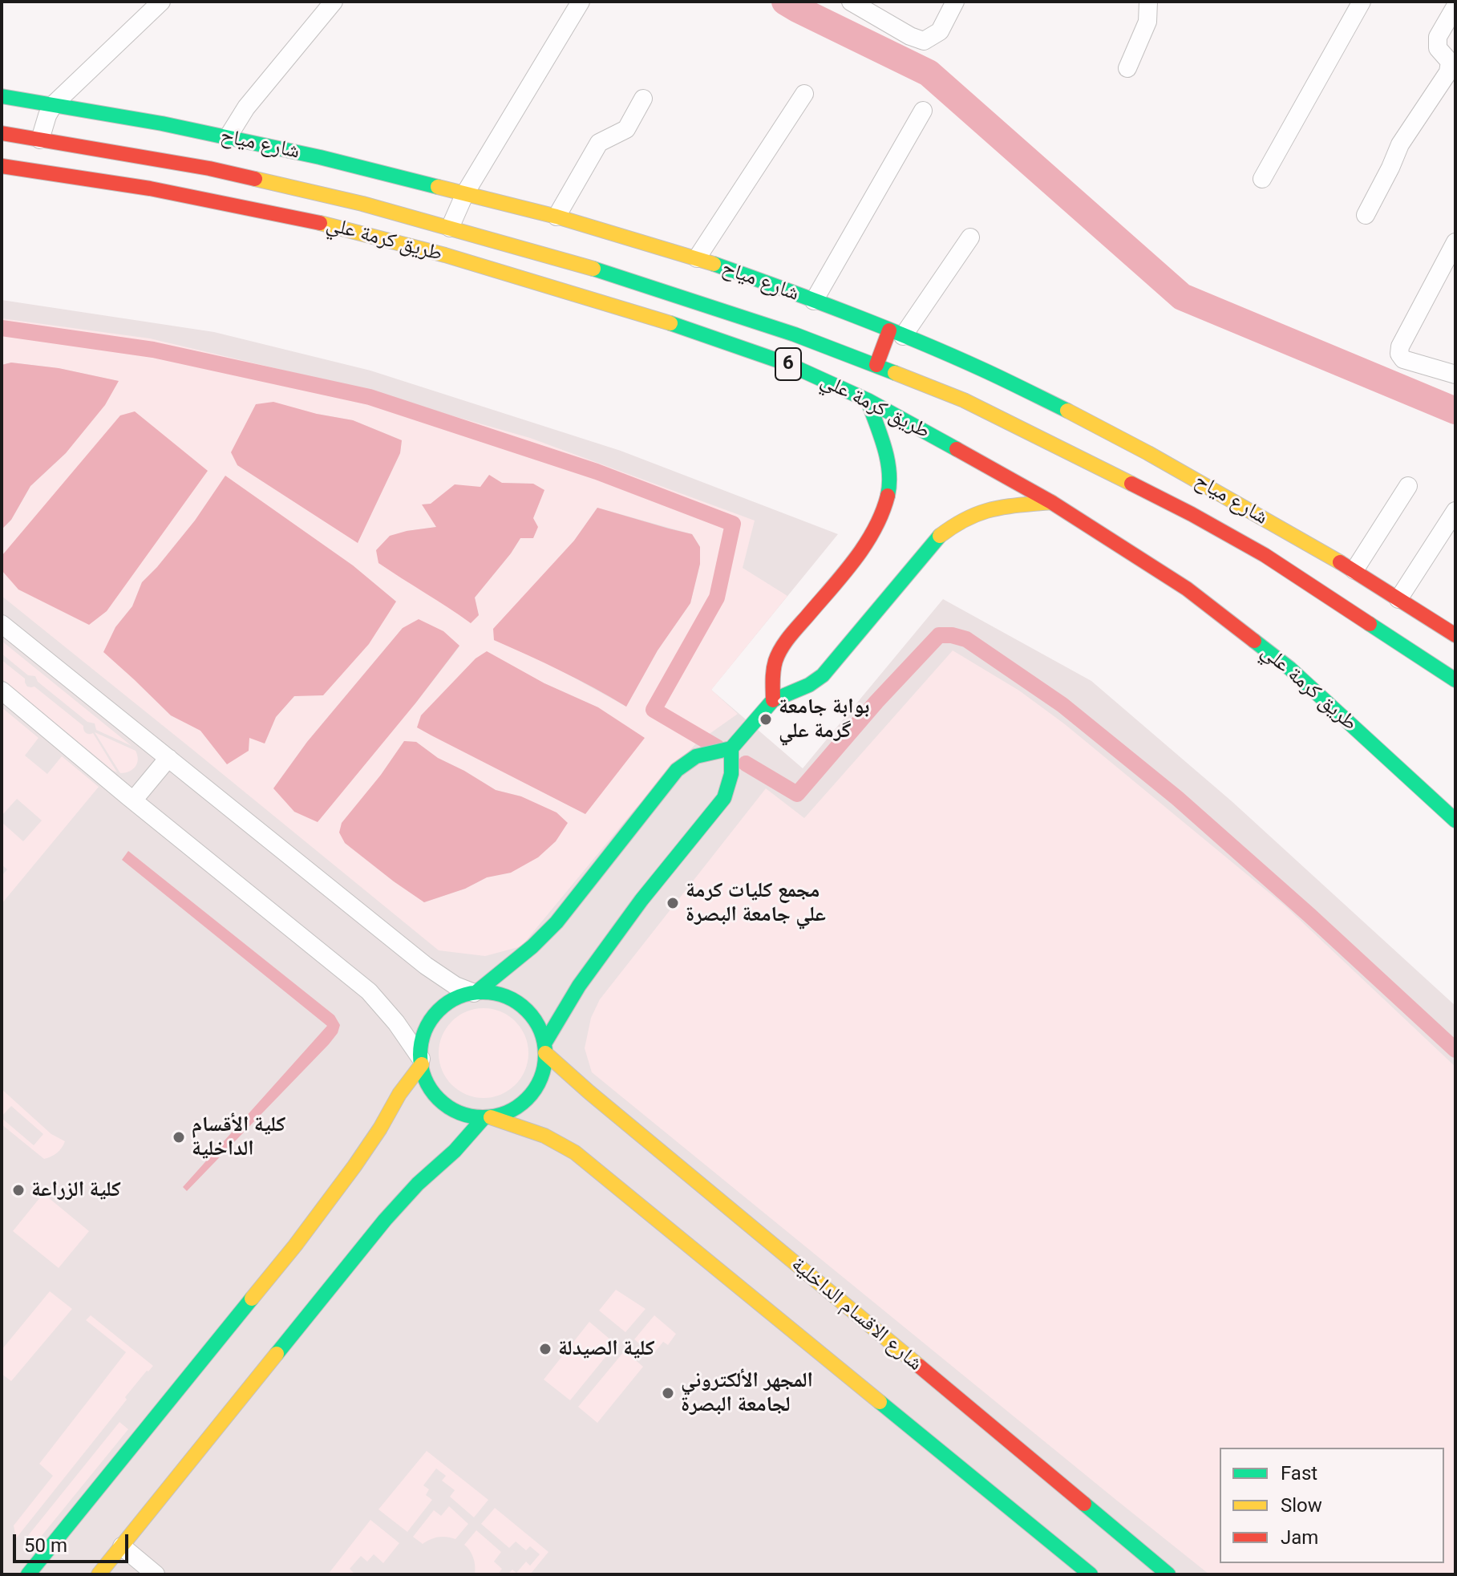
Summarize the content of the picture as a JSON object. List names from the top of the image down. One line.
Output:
{"streets":{"main road":["شارع مياح","طريق كرمة علي","6","شارع الاقسام الداخلية"]},"places":["بوابة جامعة گرمة علي","مجمع كليات كرمة علي جامعة البصرة","كلية الأقسام الداخلية","كلية الزراعة","كلية الصيدلة","المجهر الألكتروني لجامعة البصرة"],"legend":["Fast","Slow","Jam"],"scale_bar":"50 m"}
